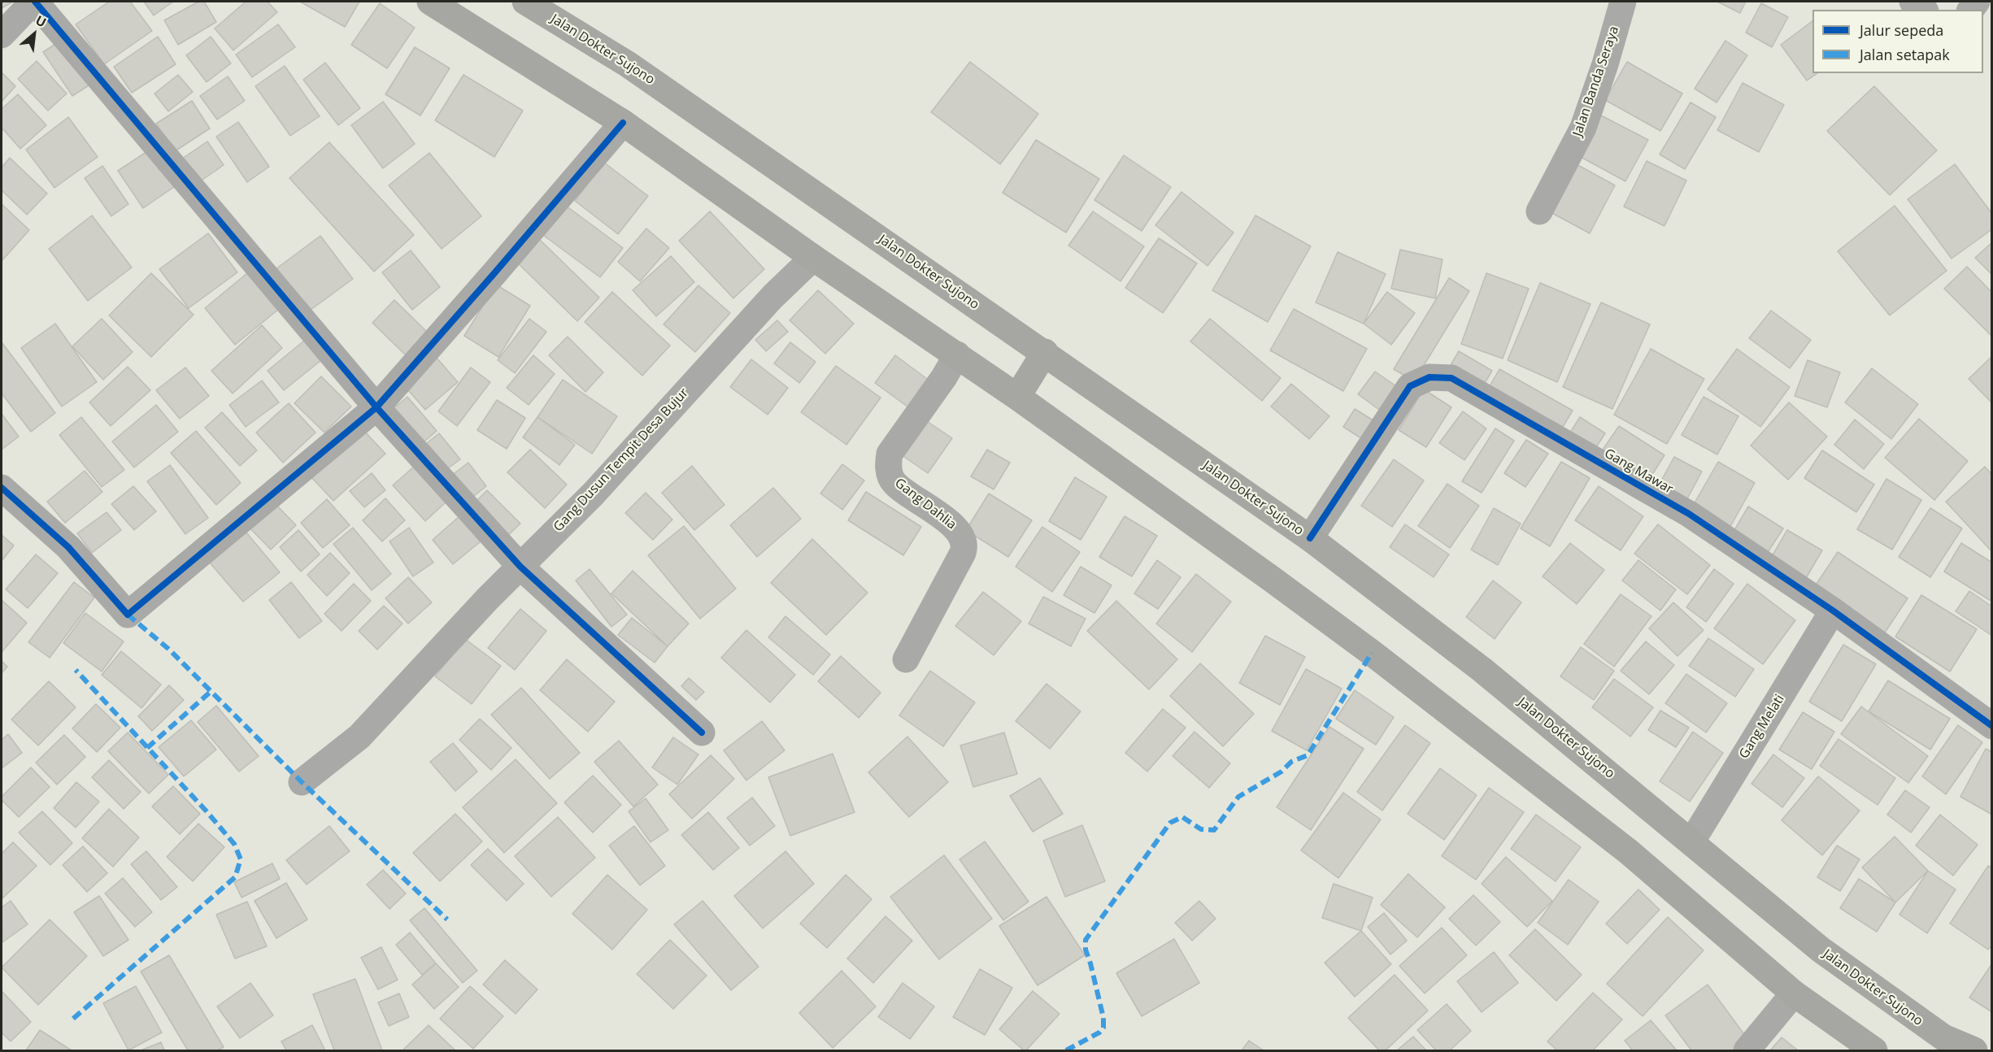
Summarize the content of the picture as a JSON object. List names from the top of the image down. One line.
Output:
{"streets":{"highway":["Jalan Dokter Sujono"],"street":["Jalan Banda Seraya","Gang Dusun Tempit Desa Bujur","Gang Mawar","Gang Dahlia","Gang Melati"]},"crossings":[["Jalan Dokter Sujono","Gang Mawar"],["Jalan Dokter Sujono","Gang Melati"],["Gang Mawar","Gang Melati"]],"legend":["Jalur sepeda","Jalan setapak"],"north":"top right"}
